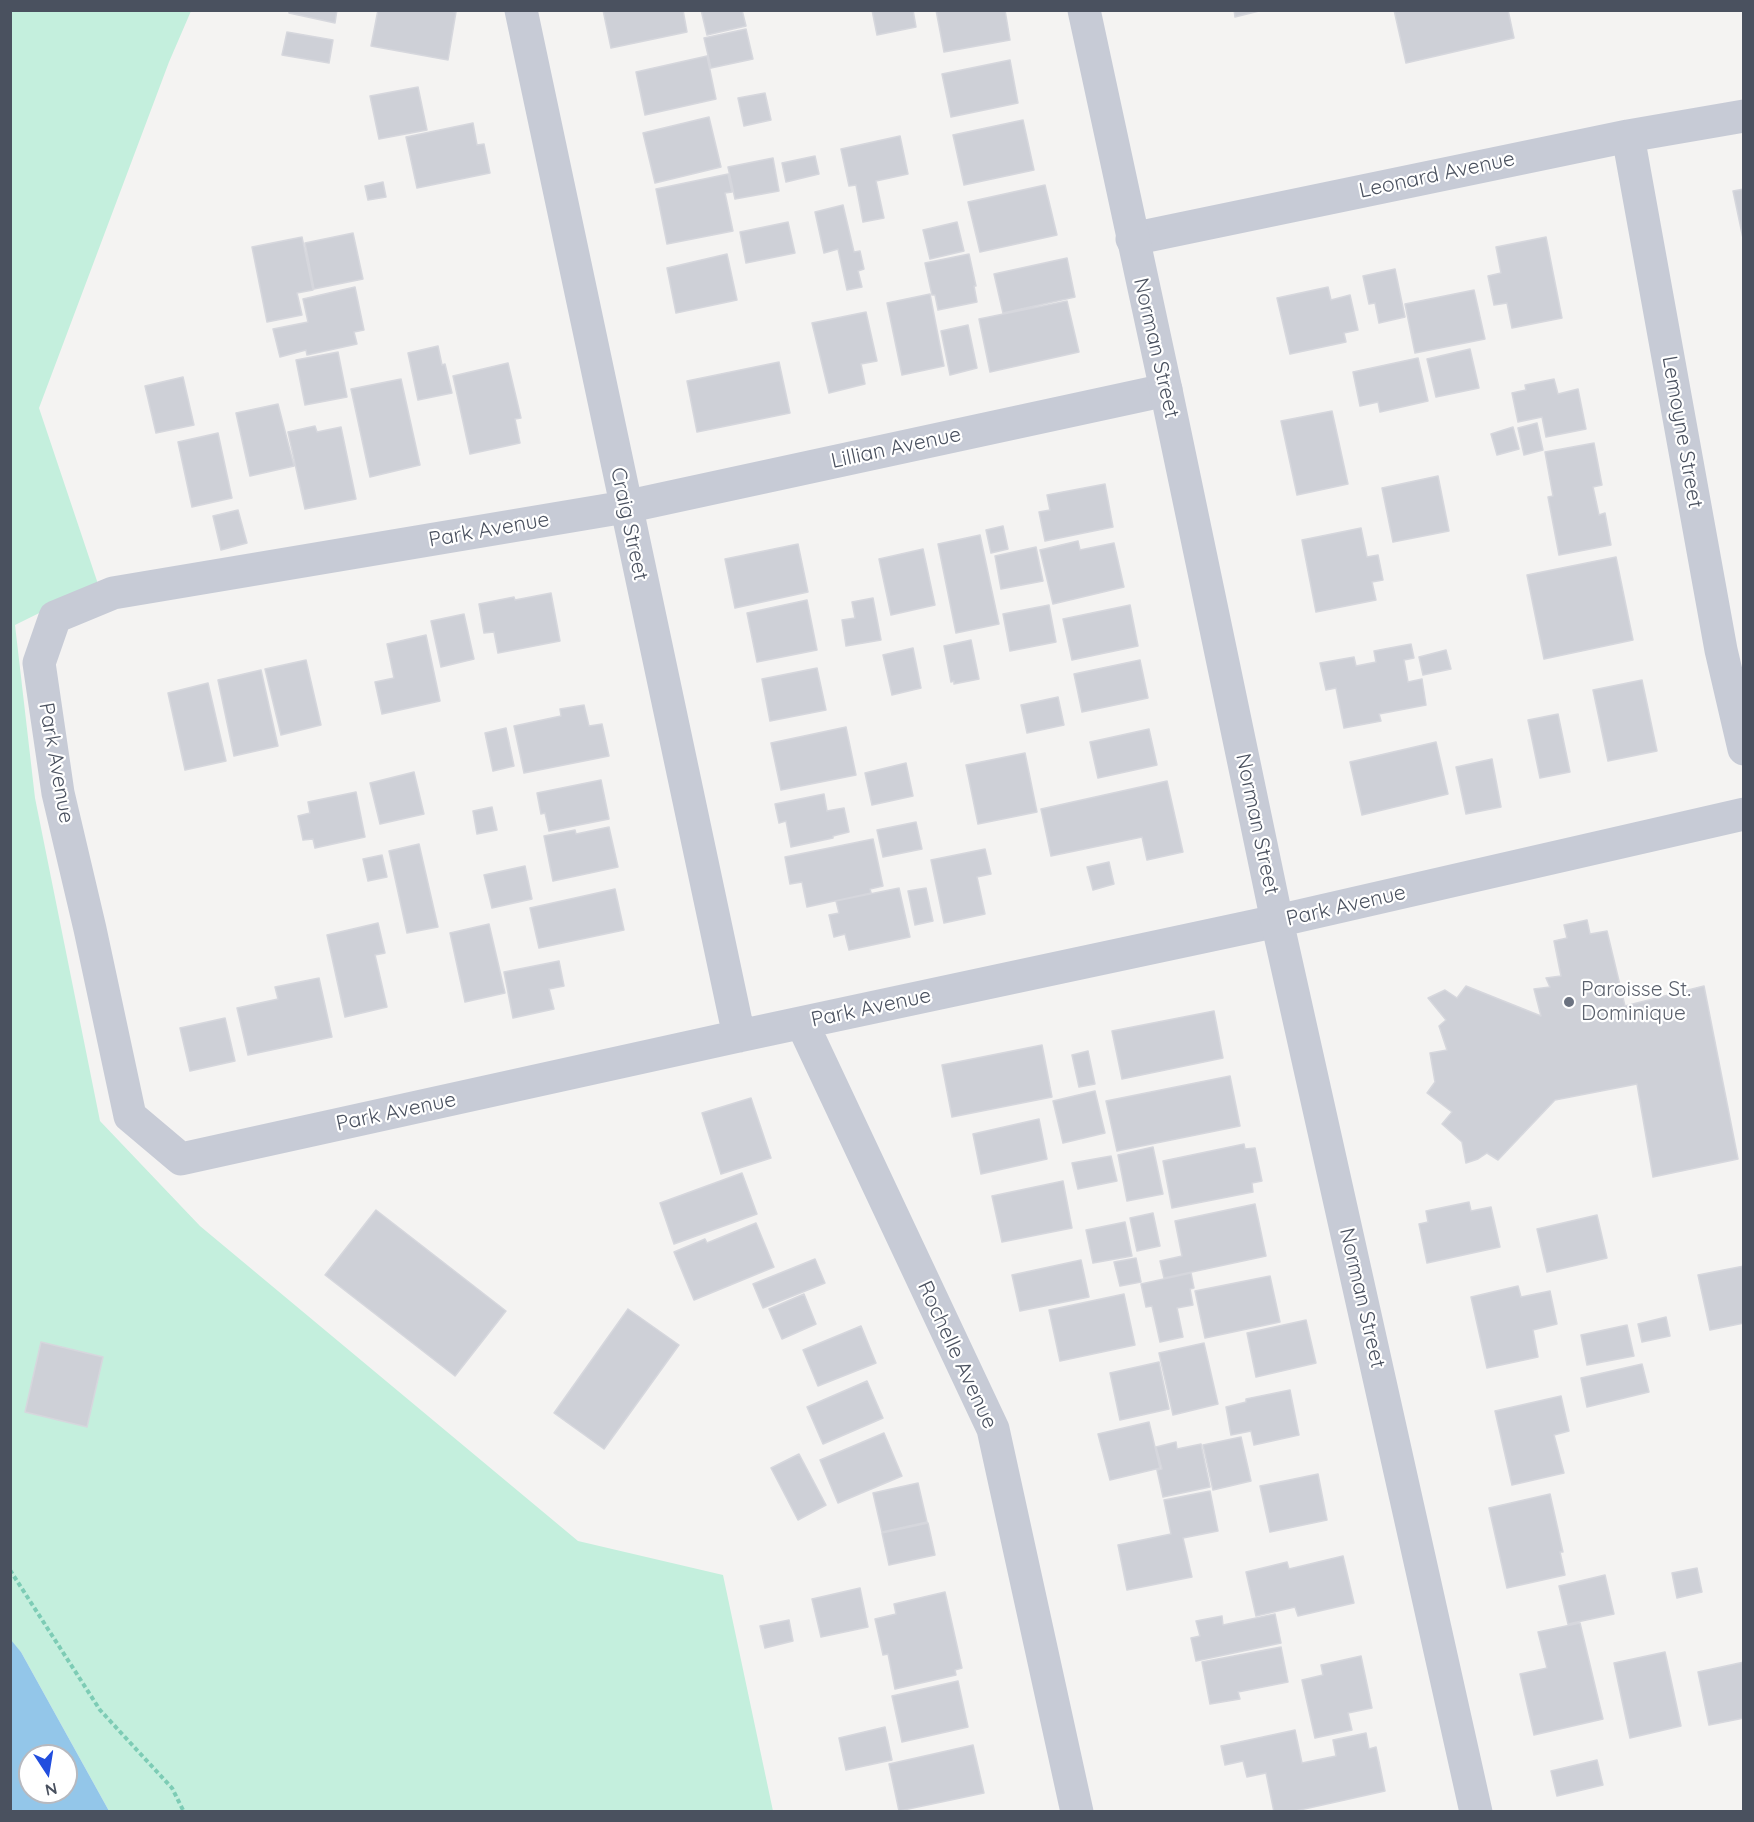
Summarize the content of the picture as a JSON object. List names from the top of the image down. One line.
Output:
{"streets":{"street":["Leonard Avenue","Norman Street","Lemoyne Street","Lillian Avenue","Craig Street","Park Avenue","Rochelle Avenue"]},"crossings":[["Leonard Avenue","Norman Street"],["Leonard Avenue","Lemoyne Street"],["Norman Street","Lillian Avenue"],["Norman Street","Park Avenue"],["Lillian Avenue","Craig Street"],["Lillian Avenue","Park Avenue"],["Craig Street","Park Avenue"],["Park Avenue","Rochelle Avenue"]],"places":["Paroisse St. Dominique"],"north":"bottom"}
